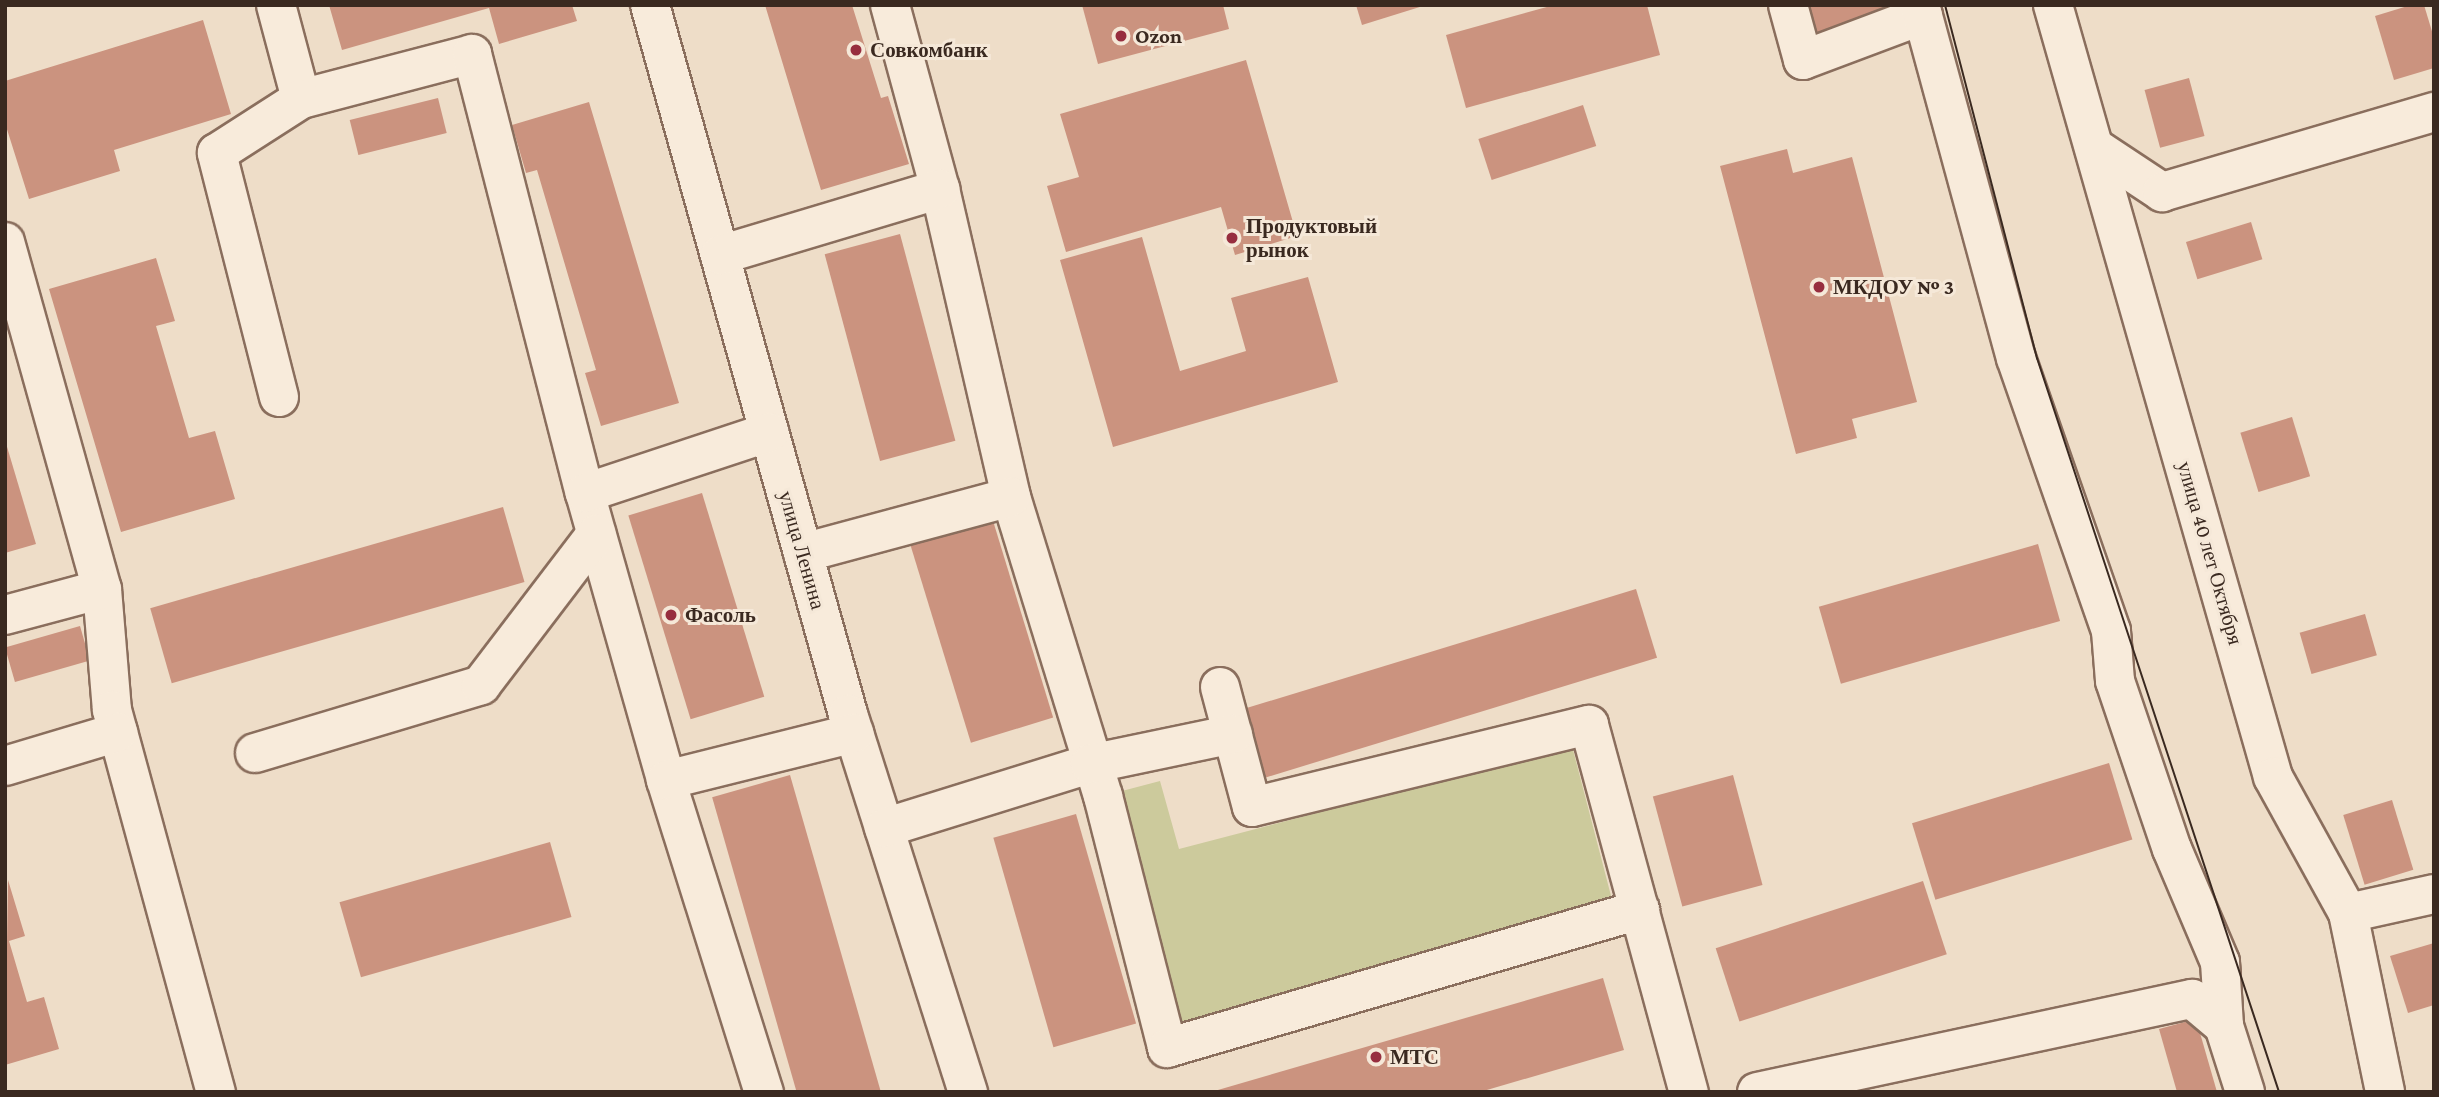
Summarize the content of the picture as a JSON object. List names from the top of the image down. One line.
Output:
{"streets":{"street":["улица Ленина","улица 40 лет Октября"]},"places":["Ozon","Совкомбанк","Продуктовый рынок","МКДОУ № 3","Фасоль","МТС"]}
